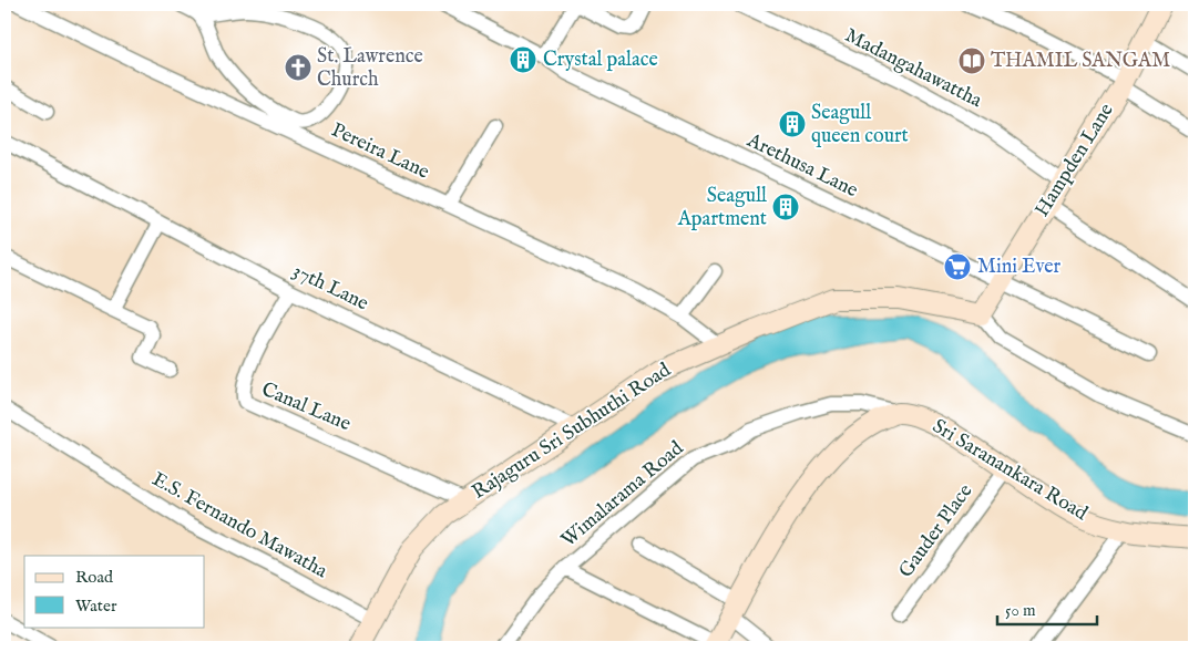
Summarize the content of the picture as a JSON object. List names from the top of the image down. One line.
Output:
{"streets":{"street":["Madangahawattha","Pereira Lane","Hampden Lane","Arethusa Lane","37th Lane","Canal Lane","Rajaguru Sri Subhuthi Road","Sri Saranankara Road","Wimalarama Road","E.S. Fernando Mawatha","Gauder Place"]},"crossings":[["Madangahawattha","Hampden Lane"],["Pereira Lane","Rajaguru Sri Subhuthi Road"],["Hampden Lane","Arethusa Lane"],["Hampden Lane","Rajaguru Sri Subhuthi Road"],["37th Lane","Canal Lane"],["37th Lane","Rajaguru Sri Subhuthi Road"],["Canal Lane","Rajaguru Sri Subhuthi Road"],["Rajaguru Sri Subhuthi Road","E.S. Fernando Mawatha"],["Sri Saranankara Road","Wimalarama Road"],["Sri Saranankara Road","Gauder Place"]],"places":{"building":["Crystal palace","Seagull queen court","Seagull Apartment"],"library":["THAMIL SANGAM"],"church":["St. Lawrence Church"],"supermarket":["Mini Ever"]},"legend":["Road","Water"],"scale_bar":"50 m"}
